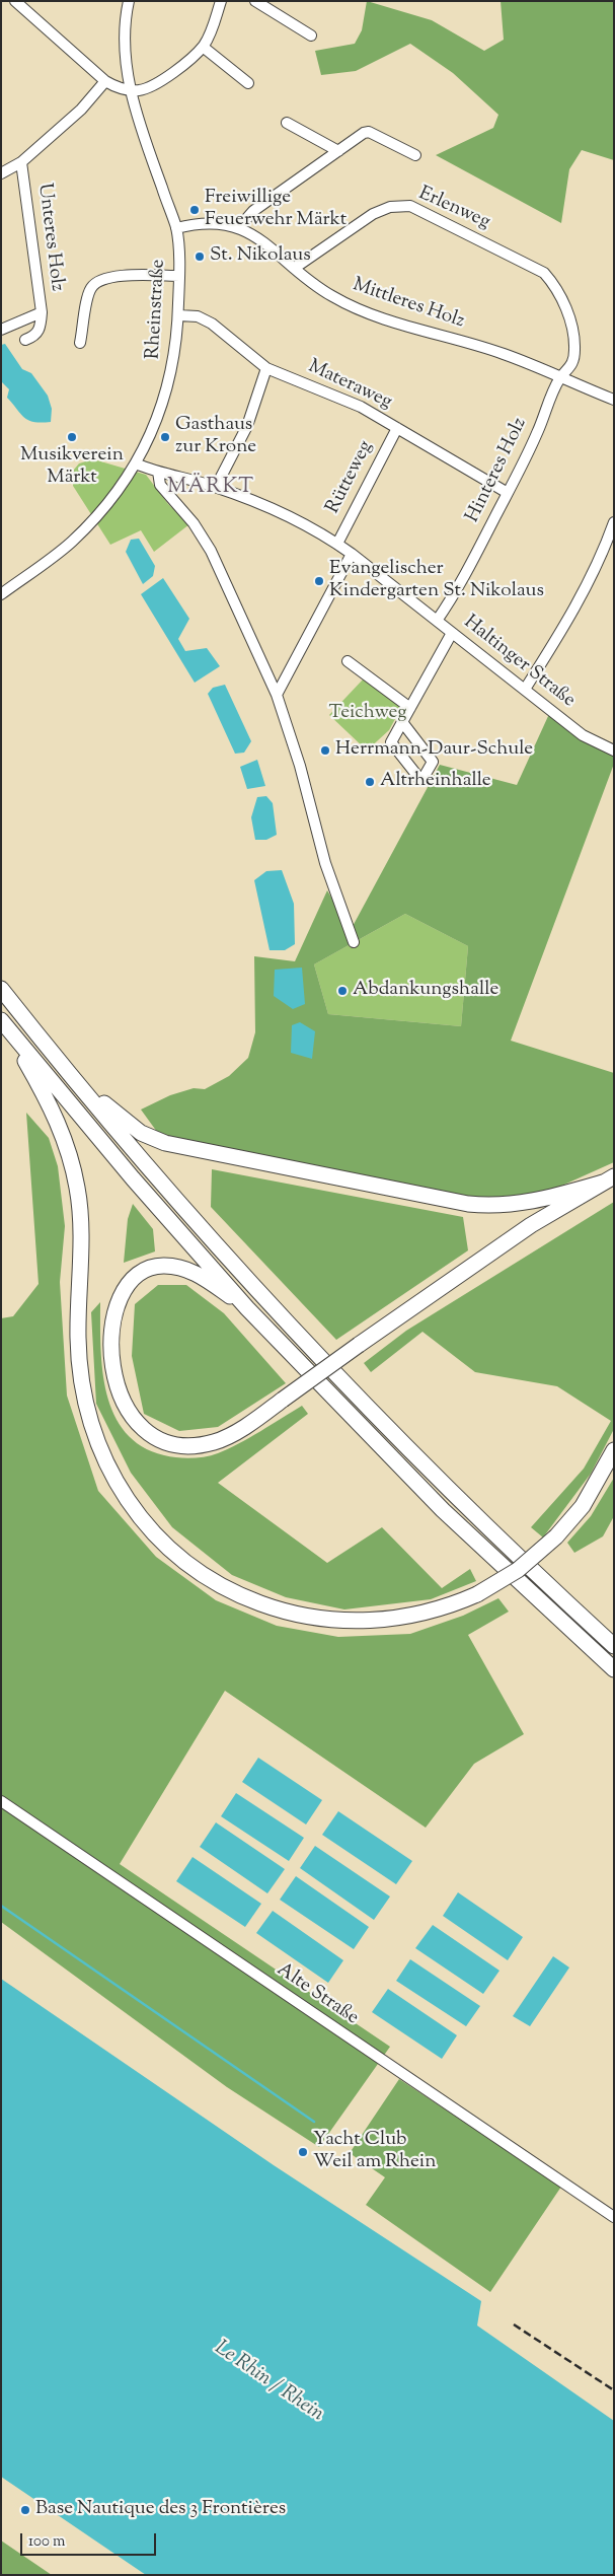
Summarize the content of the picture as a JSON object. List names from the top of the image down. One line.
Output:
{"streets":{"street":["Erlenweg","Unteres Holz","Mittleres Holz","Rheinstraße","Materaweg","Hinteres Holz","Rütteweg","Haltinger Straße","Alte Straße"]},"crossings":[["Erlenweg","Mittleres Holz"],["Erlenweg","Hinteres Holz"],["Mittleres Holz","Hinteres Holz"],["Rheinstraße","Materaweg"],["Rheinstraße","Haltinger Straße"],["Materaweg","Hinteres Holz"],["Materaweg","Rütteweg"],["Hinteres Holz","Haltinger Straße"],["Rütteweg","Haltinger Straße"]],"districts":["MÄRKT"],"water":["Le Rhin / Rhein"],"parks":["Teichweg"],"places":["Freiwillige Feuerwehr Märkt","St. Nikolaus","Musikverein Märkt","Gasthaus zur Krone","Evangelischer Kindergarten St. Nikolaus","Herrmann-Daur-Schule","Altrheinhalle","Abdankungshalle","Yacht Club Weil am Rhein","Base Nautique des 3 Frontières"],"scale_bar":"100 m"}
